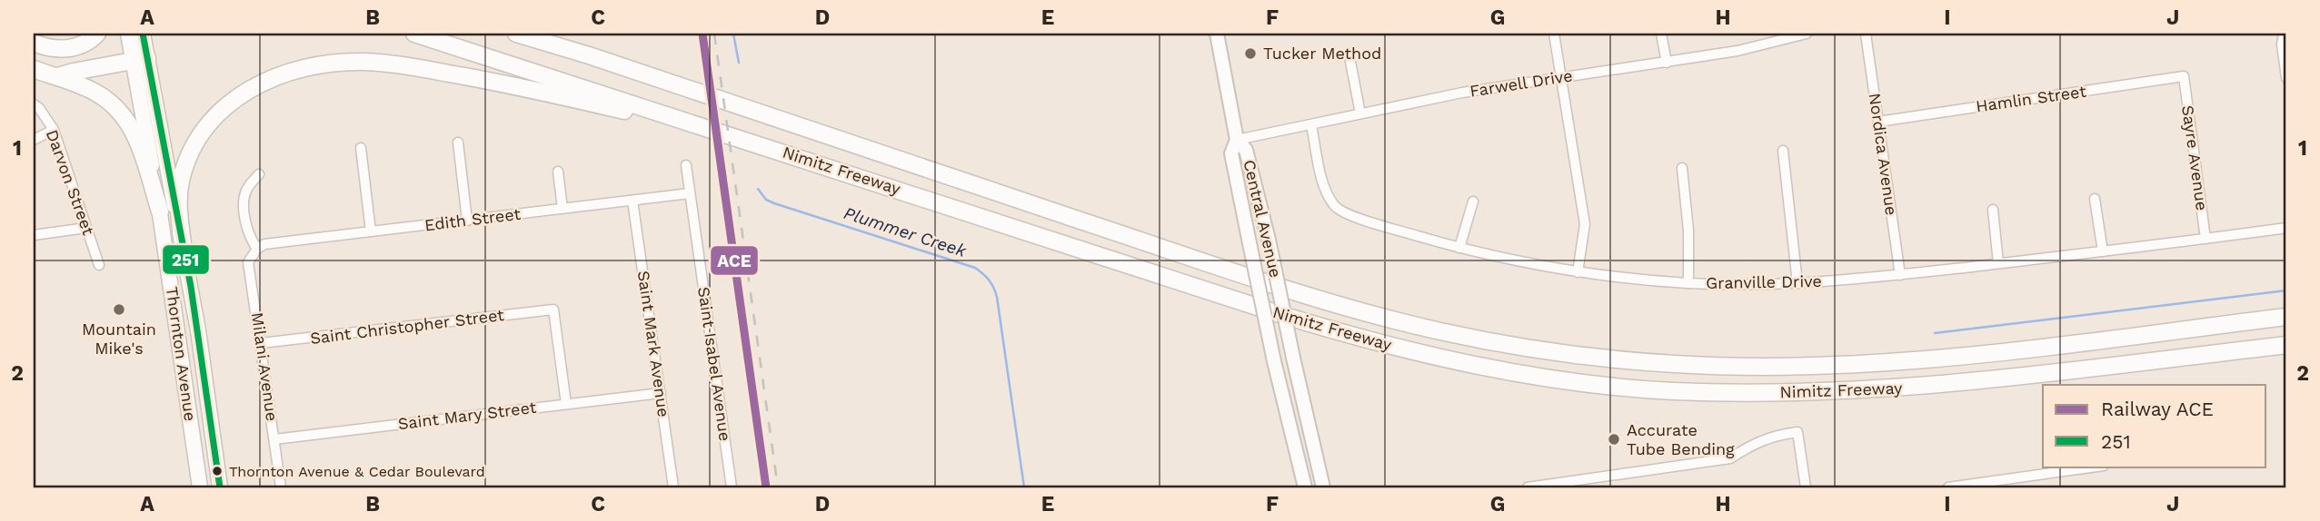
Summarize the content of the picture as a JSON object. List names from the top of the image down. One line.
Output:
{"streets":{"highway":["Nimitz Freeway"],"main road":["Central Avenue","Thornton Avenue"],"street":["Farwell Drive","Hamlin Street","Nordica Avenue","Sayre Avenue","Darvon Street","Edith Street","Granville Drive","Saint Christopher Street","Saint Mark Avenue","Saint Isabel Avenue","Milani Avenue","Saint Mary Street"]},"crossings":[["Farwell Drive","Central Avenue"],["Farwell Drive","Granville Drive"],["Hamlin Street","Nordica Avenue"],["Hamlin Street","Sayre Avenue"],["Nordica Avenue","Granville Drive"],["Sayre Avenue","Granville Drive"],["Edith Street","Saint Mark Avenue"],["Edith Street","Saint Isabel Avenue"],["Edith Street","Milani Avenue"],["Saint Christopher Street","Milani Avenue"],["Saint Christopher Street","Saint Mary Street"],["Saint Mark Avenue","Saint Mary Street"],["Milani Avenue","Saint Mary Street"]],"water":["Plummer Creek"],"places":["Tucker Method","Mountain Mike's","Accurate Tube Bending","Thornton Avenue & Cedar Boulevard"],"lines":["rail line ACE","transit line 251"],"legend":["Railway ACE","251"],"grid":{"columns":["A","B","C","D","E","F","G","H","I","J"],"rows":["1","2"]}}
